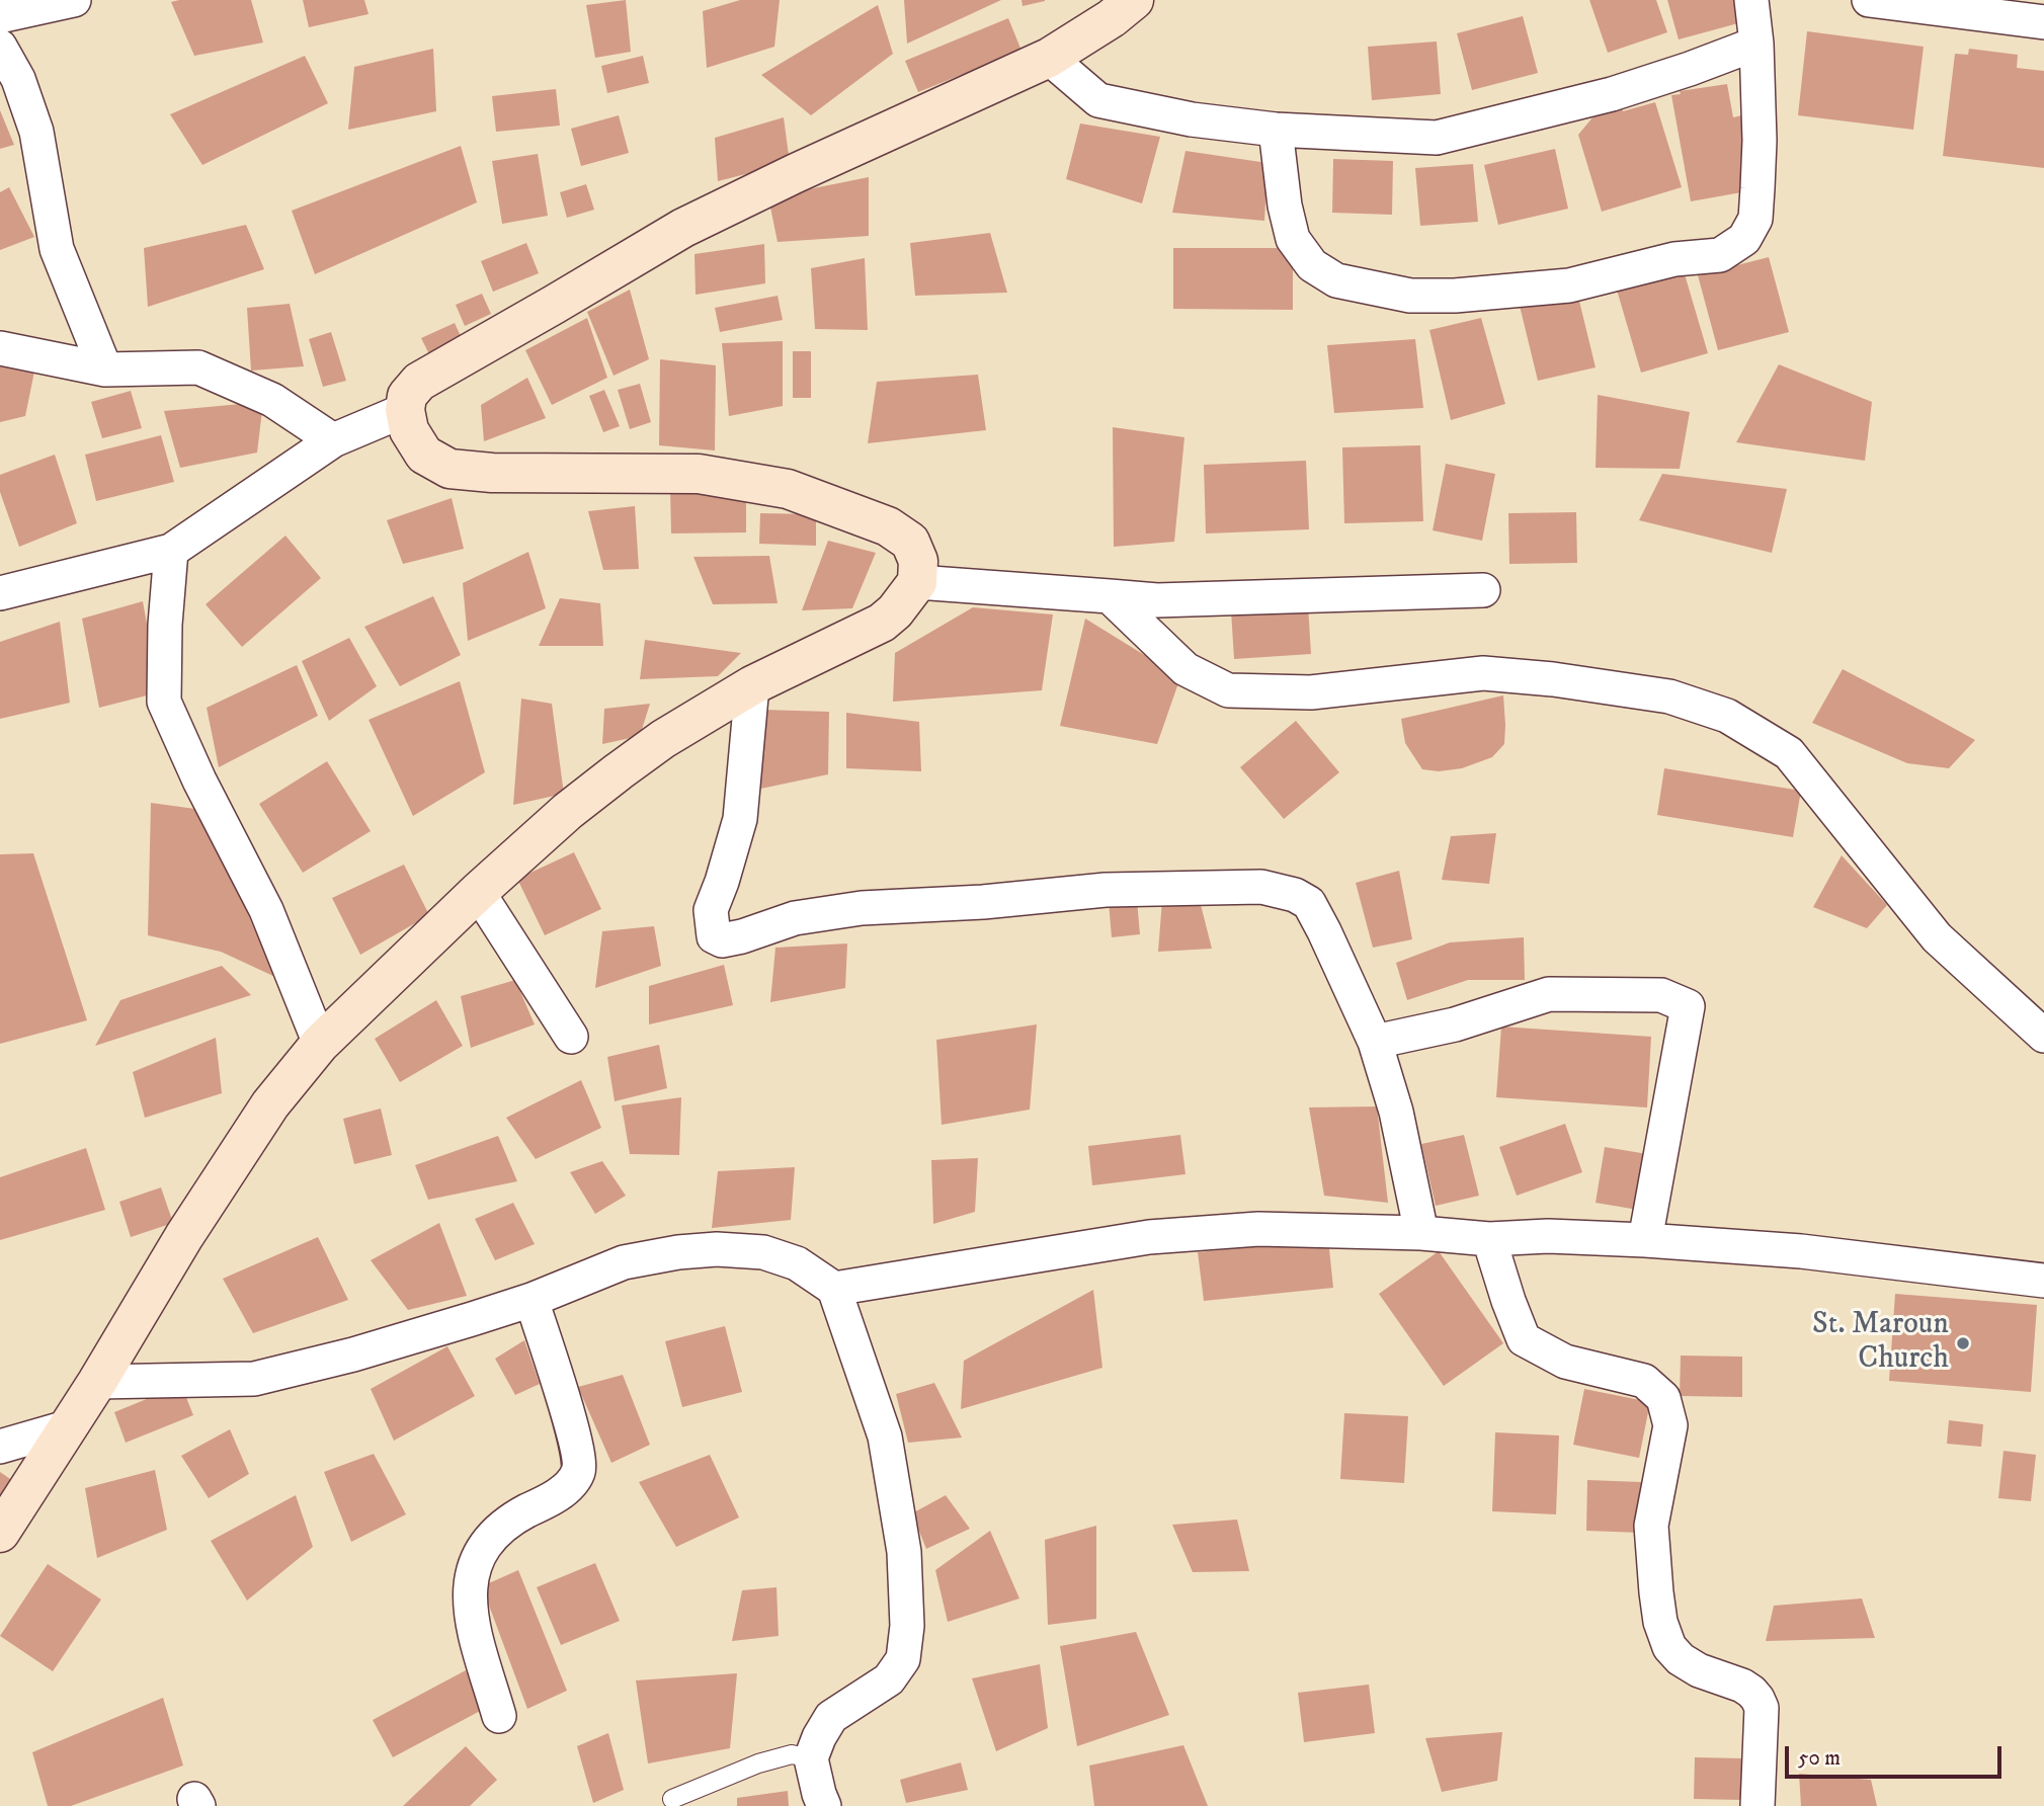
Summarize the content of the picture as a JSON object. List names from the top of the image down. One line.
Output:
{"places":["St. Maroun Church"],"scale_bar":"50 m"}
